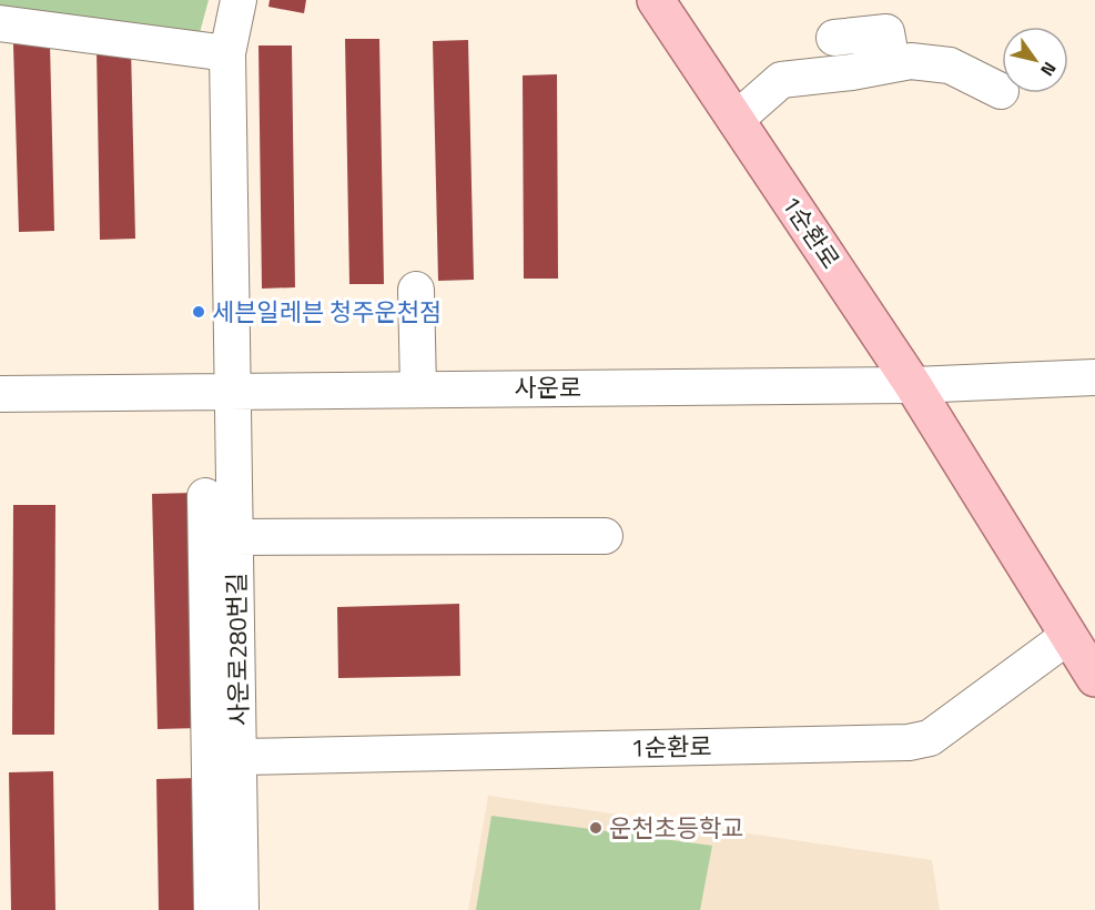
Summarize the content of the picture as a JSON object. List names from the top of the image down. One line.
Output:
{"streets":{"main road":["1순환로"],"street":["사운로","사운로280번길"]},"crossings":[["1순환로","사운로"],["1순환로","사운로280번길"],["사운로","사운로280번길"]],"places":["세븐일레븐 청주운천점","운천초등학교"],"north":"bottom right"}
